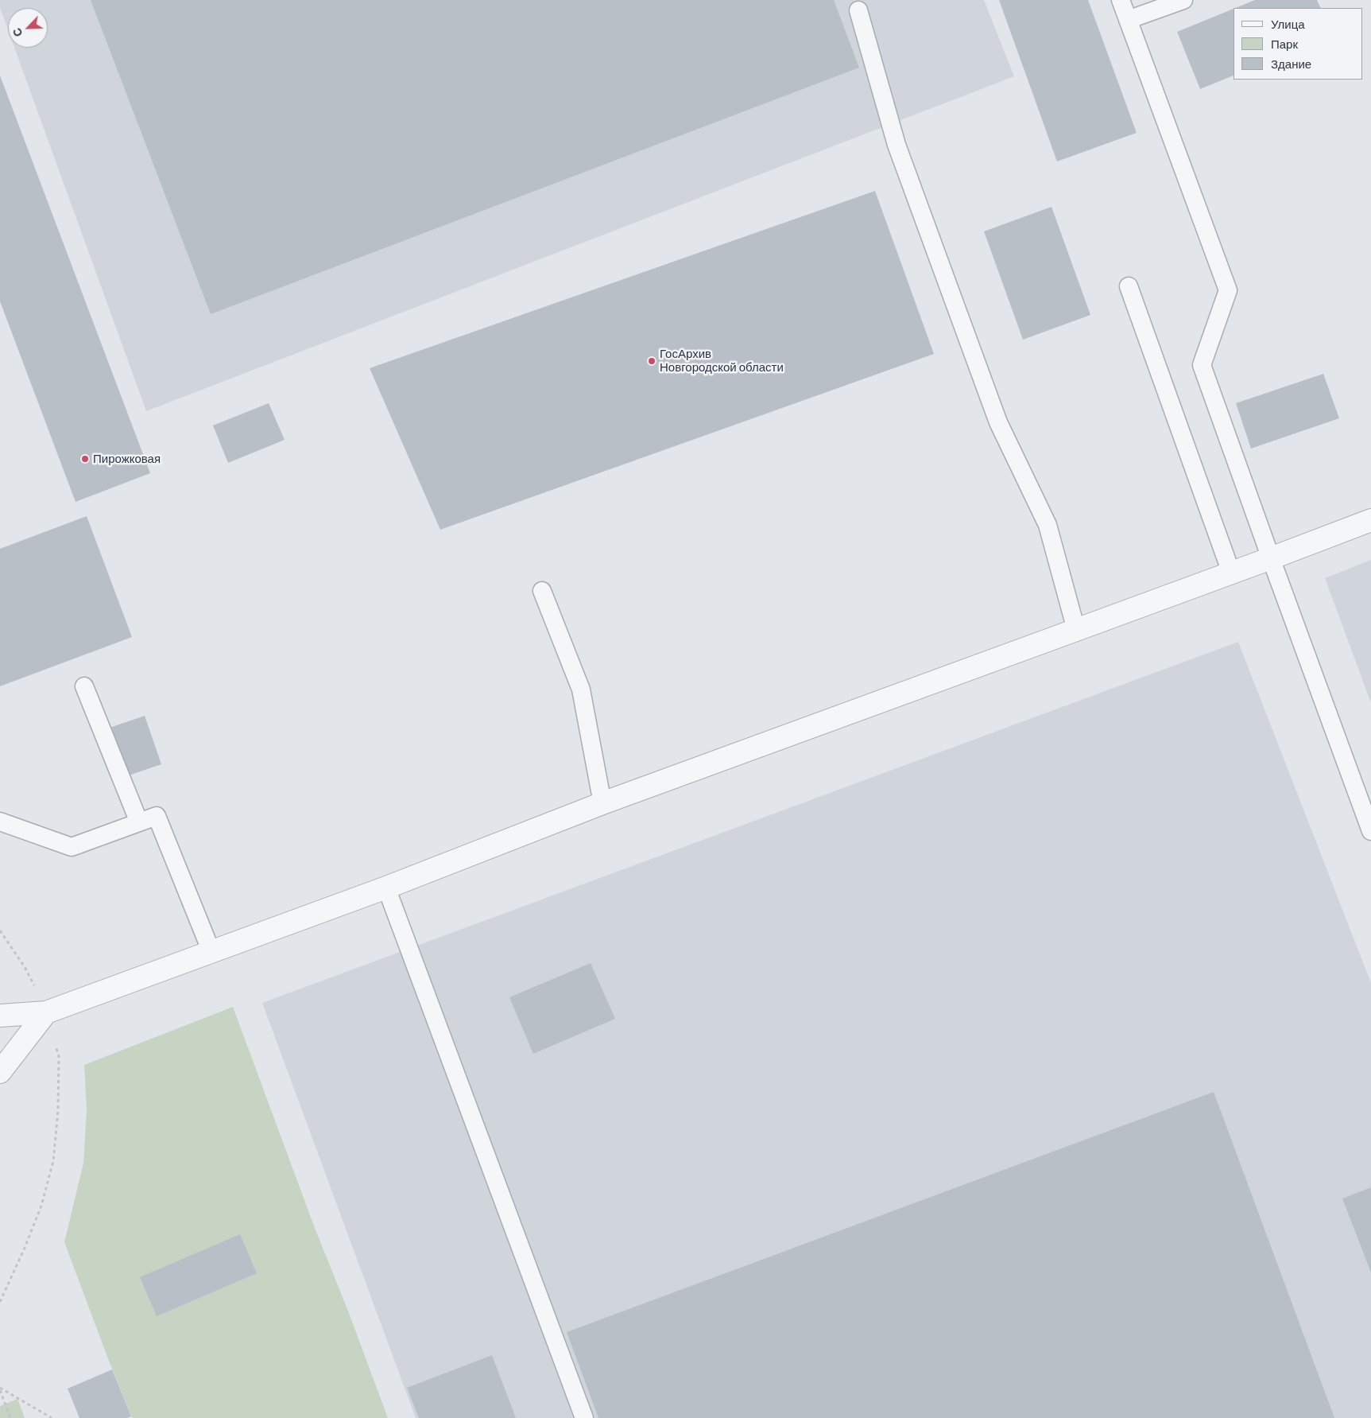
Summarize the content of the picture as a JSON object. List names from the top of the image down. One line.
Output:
{"places":["ГосАрхив Новгородской области","Пирожковая"],"legend":["Улица","Парк","Здание"],"north":"bottom left"}
